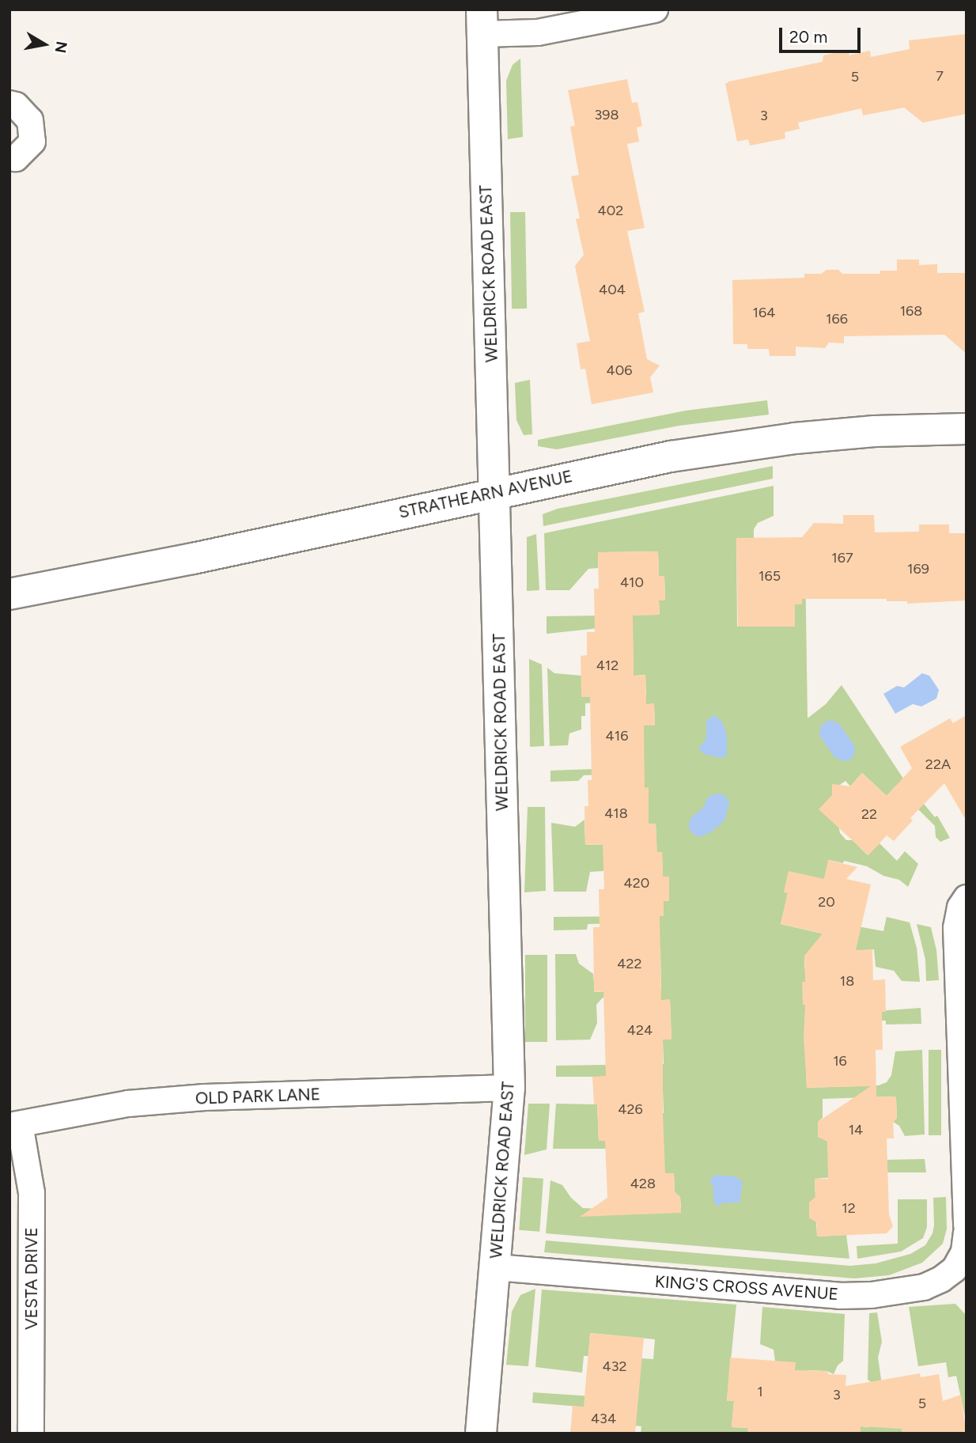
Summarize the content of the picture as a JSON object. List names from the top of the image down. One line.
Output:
{"streets":{"street":["WELDRICK ROAD EAST","STRATHEARN AVENUE","OLD PARK LANE","VESTA DRIVE","KING'S CROSS AVENUE"]},"crossings":[["WELDRICK ROAD EAST","STRATHEARN AVENUE"],["WELDRICK ROAD EAST","OLD PARK LANE"],["WELDRICK ROAD EAST","KING'S CROSS AVENUE"],["OLD PARK LANE","VESTA DRIVE"]],"house_numbers":["7","5","398","3","402","404","168","164","166","406","167","169","165","410","412","416","22A","418","22","420","20","422","18","424","16","426","14","428","12","432","1","3","5","434"],"scale_bar":"20 m","north":"right"}
